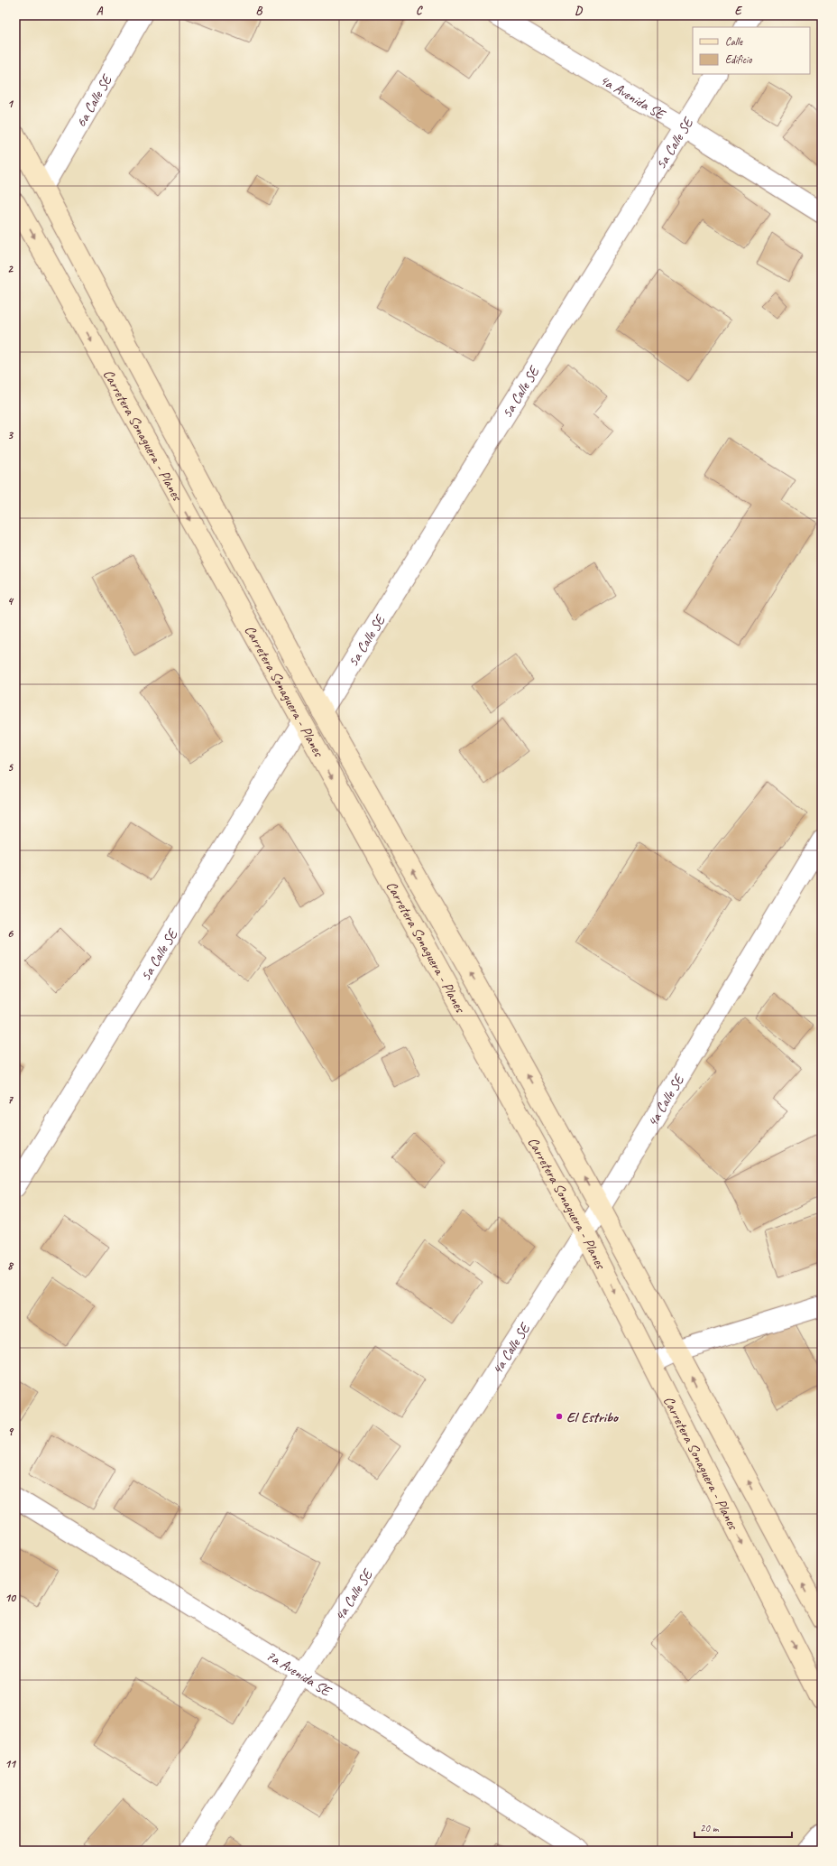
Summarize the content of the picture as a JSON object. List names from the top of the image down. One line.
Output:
{"streets":{"main road":["Carretera Sonaguera - Planes"],"street":["4a Avenida SE","6a Calle SE","5a Calle SE","4a Calle SE","7a Avenida SE"]},"crossings":[["4a Avenida SE","5a Calle SE"],["6a Calle SE","Carretera Sonaguera - Planes"],["5a Calle SE","Carretera Sonaguera - Planes"],["Carretera Sonaguera - Planes","4a Calle SE"],["4a Calle SE","7a Avenida SE"]],"places":["El Estribo"],"legend":["Calle","Edificio"],"scale_bar":"20 m","grid":{"columns":["A","B","C","D","E"],"rows":["1","2","3","4","5","6","7","8","9","10","11"]}}
